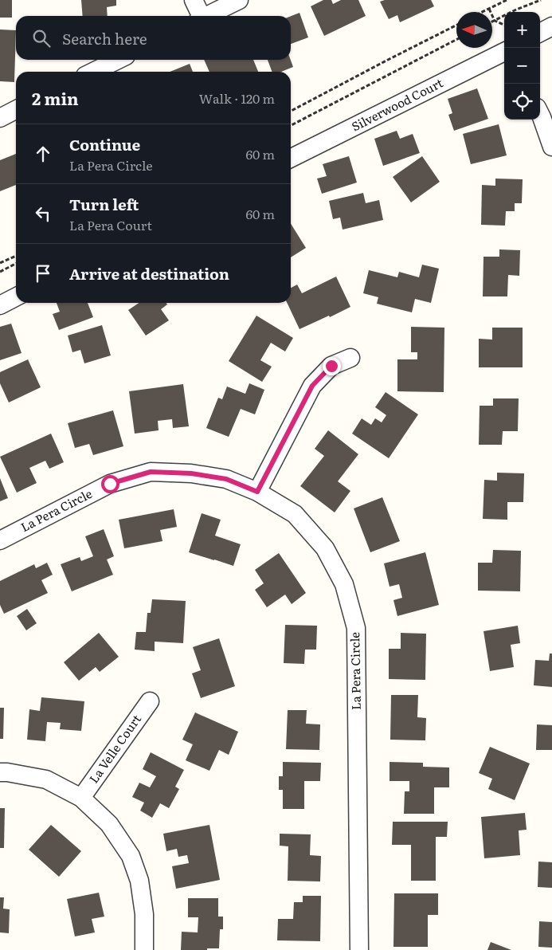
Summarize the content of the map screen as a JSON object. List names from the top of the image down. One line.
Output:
{"streets":{"street":["Silverwood Court","La Pera Circle","La Velle Court"]},"north":"left","page":{"map_buttons":["+","−"],"search":"Search here","heading":["2 min","Walk · 120 m"],"list":[["Continue","La Pera Circle","60 m"],["Turn left","La Pera Court","60 m"],"Arrive at destination"]}}
